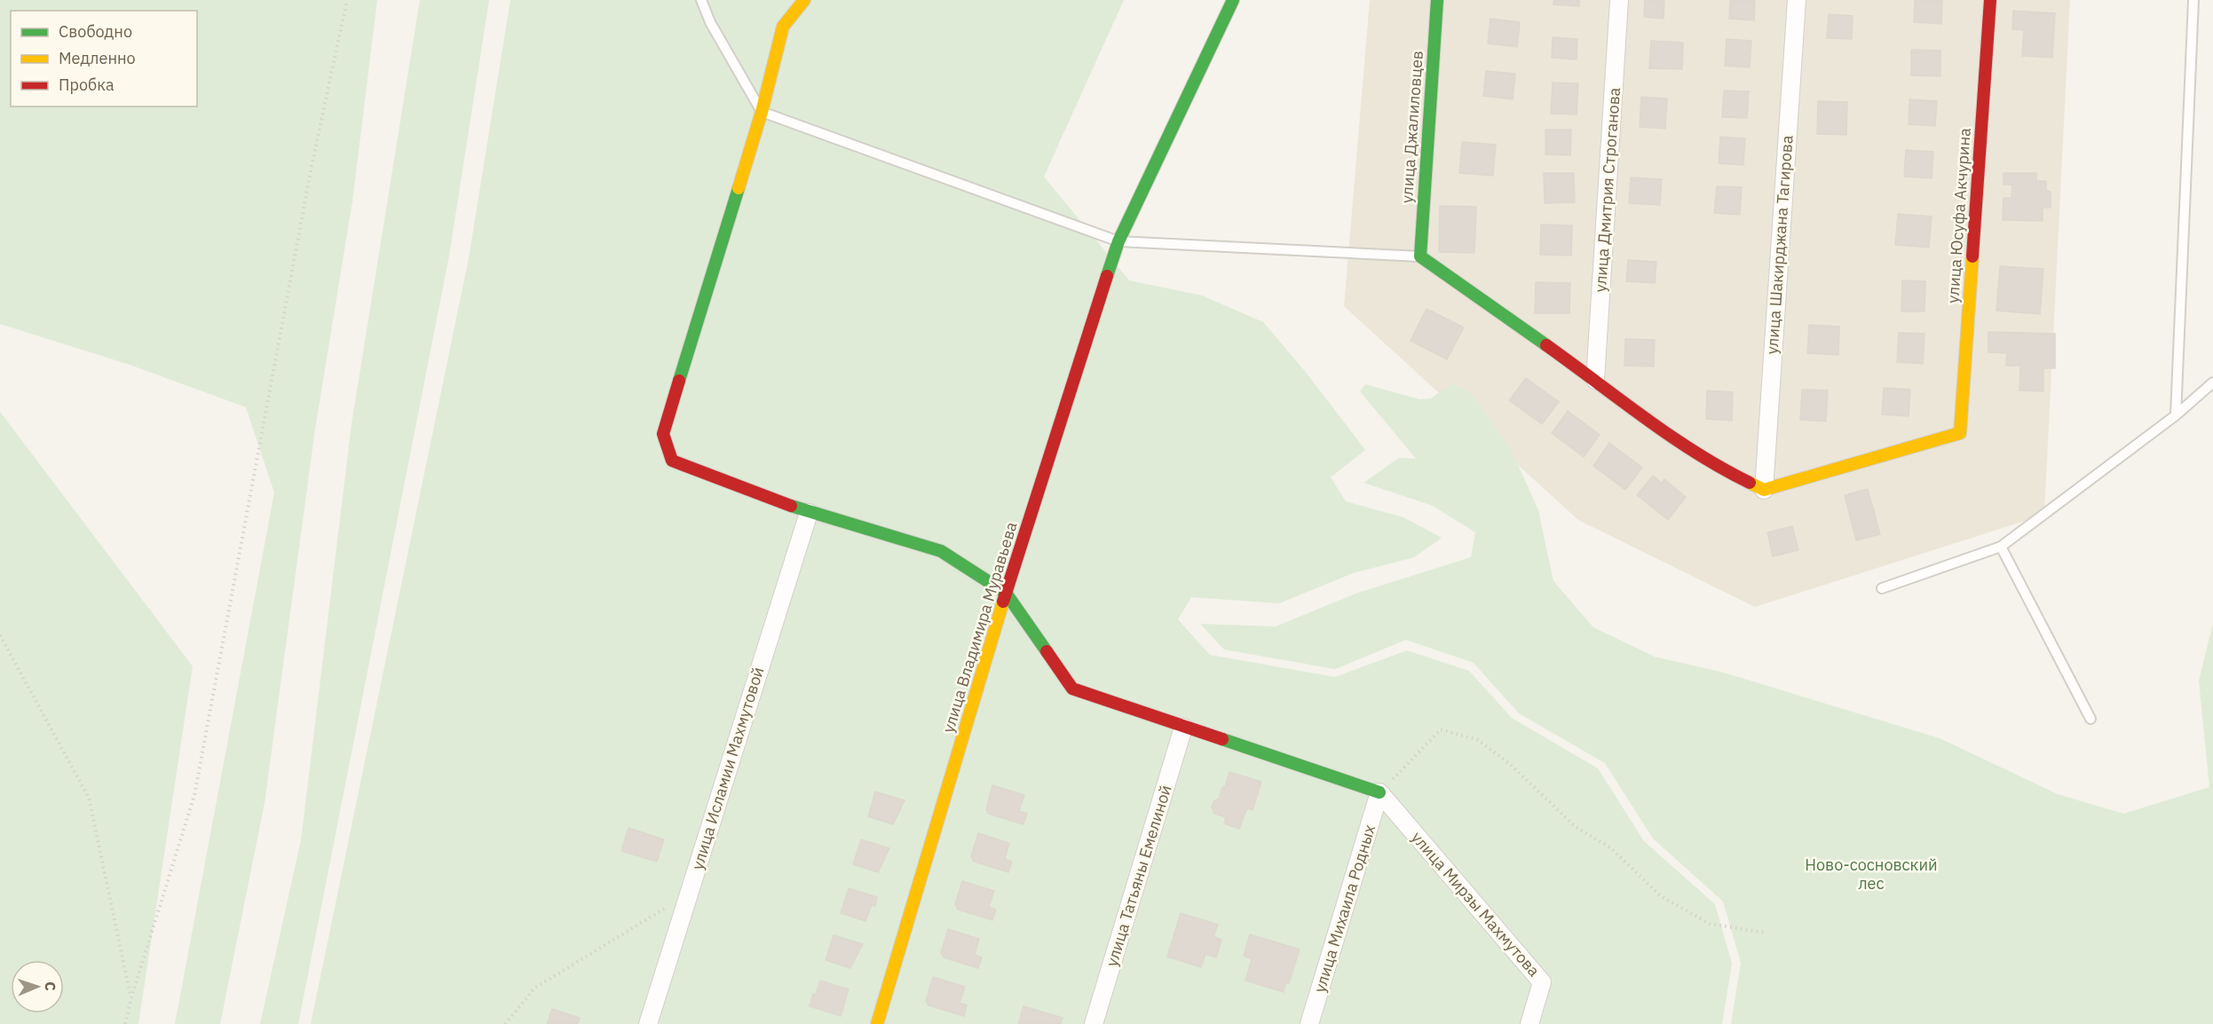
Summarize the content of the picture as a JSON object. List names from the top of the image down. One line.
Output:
{"streets":{"street":["улица Джалиловцев","улица Дмитрия Строганова","улица Юсуфа Акчурина","улица Шакирджана Тагирова","улица Владимира Муравьева","улица Исламии Махмутовой","улица Татьяны Емелиной","улица Мирзы Махмутова","улица Михаила Родных"]},"crossings":[["улица Юсуфа Акчурина","улица Шакирджана Тагирова"],["улица Мирзы Махмутова","улица Михаила Родных"]],"parks":["Ново-сосновский лес"],"legend":["Свободно","Медленно","Пробка"],"north":"right"}
